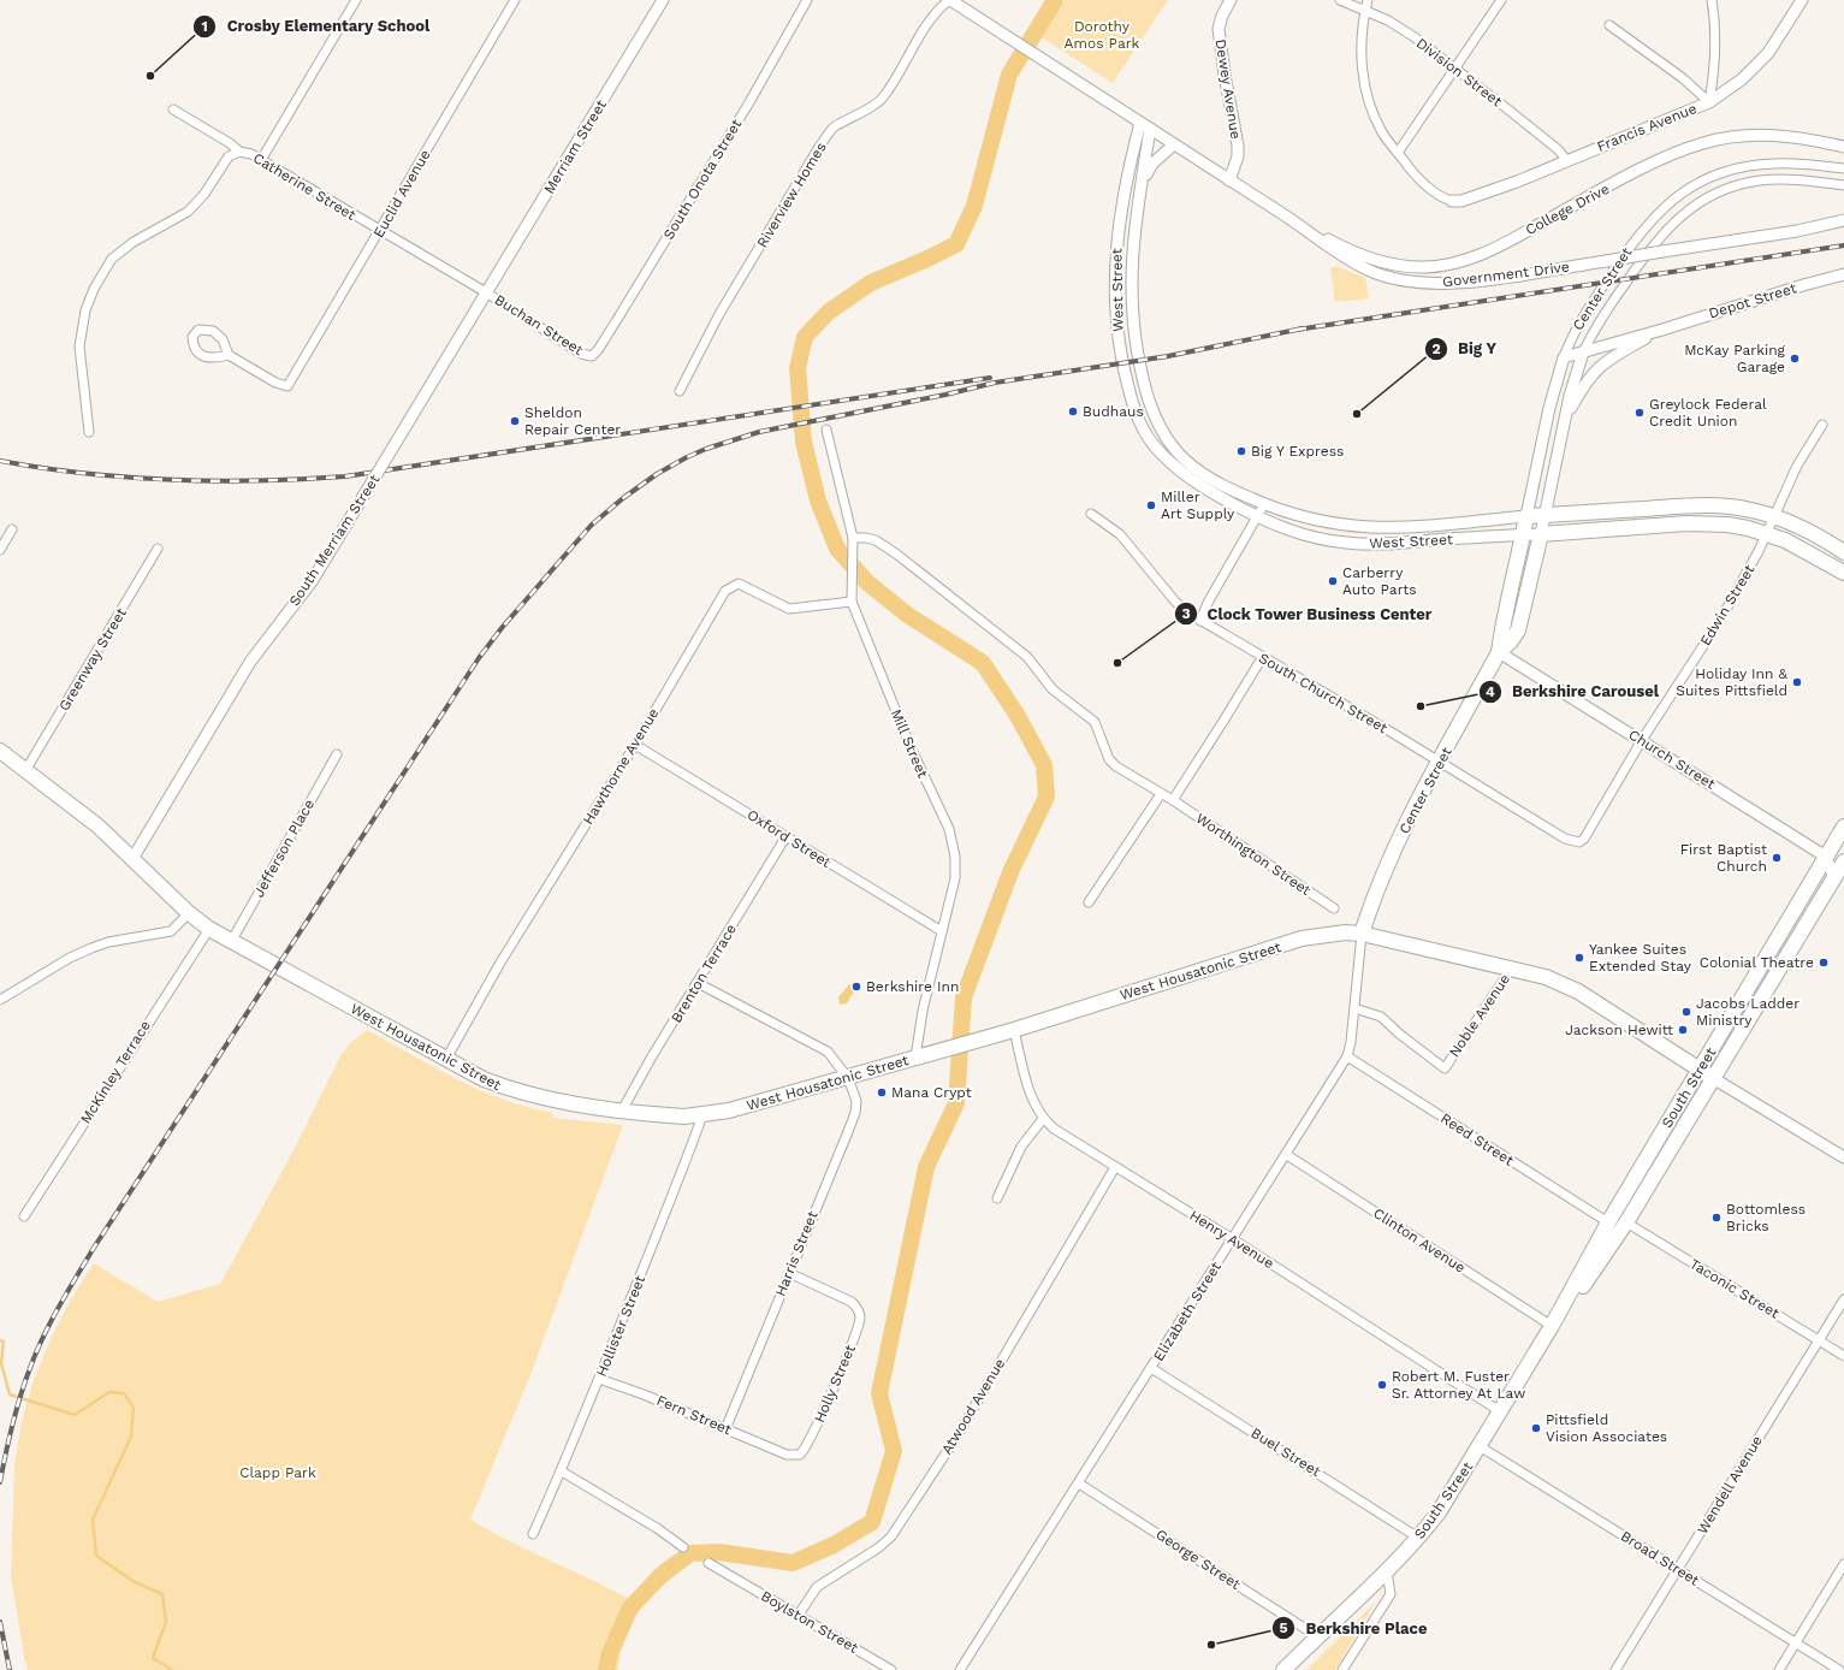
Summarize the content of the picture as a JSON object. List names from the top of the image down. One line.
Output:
{"streets":{"highway":["Center Street","West Street","West Housatonic Street","South Street"],"street":["Division Street","Dewey Avenue","Francis Avenue","Merriam Street","South Onota Street","Catherine Street","Euclid Avenue","Riverview Homes","College Drive","Government Drive","Depot Street","Buchan Street","South Merriam Street","Edwin Street","Greenway Street","South Church Street","Mill Street","Church Street","Hawthorne Avenue","Oxford Street","Jefferson Place","Worthington Street","Brenton Terrace","Noble Avenue","McKinley Terrace","Reed Street","Henry Avenue","Clinton Avenue","Harris Street","Taconic Street","Elizabeth Street","Hollister Street","Holly Street","Atwood Avenue","Fern Street","Buel Street","Wendell Avenue","Broad Street","George Street","Boylston Street"]},"crossings":[["Division Street","Francis Avenue"],["Dewey Avenue","Government Drive"],["Merriam Street","Catherine Street"],["Merriam Street","Buchan Street"],["Merriam Street","South Merriam Street"],["South Onota Street","Buchan Street"],["Catherine Street","Euclid Avenue"],["Catherine Street","Buchan Street"],["Catherine Street","South Merriam Street"],["College Drive","Government Drive"],["Government Drive","West Street"],["Center Street","West Street"],["Center Street","Depot Street"],["Center Street","South Church Street"],["Center Street","Church Street"],["Center Street","West Housatonic Street"],["Center Street","Elizabeth Street"],["West Street","Edwin Street"],["Buchan Street","South Merriam Street"],["South Merriam Street","West Housatonic Street"],["Edwin Street","South Church Street"],["Edwin Street","Church Street"],["Greenway Street","West Housatonic Street"],["Mill Street","Hawthorne Avenue"],["Mill Street","Oxford Street"],["Mill Street","Worthington Street"],["Mill Street","West Housatonic Street"],["Church Street","South Street"],["Hawthorne Avenue","Oxford Street"],["Hawthorne Avenue","West Housatonic Street"],["Oxford Street","Brenton Terrace"],["Jefferson Place","West Housatonic Street"],["West Housatonic Street","Brenton Terrace"],["West Housatonic Street","Noble Avenue"],["West Housatonic Street","McKinley Terrace"],["West Housatonic Street","South Street"],["West Housatonic Street","Henry Avenue"],["West Housatonic Street","Harris Street"],["West Housatonic Street","Elizabeth Street"],["West Housatonic Street","Hollister Street"],["Brenton Terrace","Harris Street"],["Noble Avenue","Elizabeth Street"],["South Street","Reed Street"],["South Street","Henry Avenue"],["South Street","Clinton Avenue"],["South Street","Taconic Street"],["South Street","Buel Street"],["South Street","Broad Street"],["South Street","George Street"],["Reed Street","Elizabeth Street"],["Henry Avenue","Elizabeth Street"],["Henry Avenue","Atwood Avenue"],["Clinton Avenue","Elizabeth Street"],["Harris Street","Holly Street"],["Harris Street","Fern Street"],["Taconic Street","Wendell Avenue"],["Elizabeth Street","Buel Street"],["Elizabeth Street","George Street"],["Hollister Street","Fern Street"],["Holly Street","Fern Street"],["Atwood Avenue","Boylston Street"],["Wendell Avenue","Broad Street"]],"parks":["Dorothy Amos Park","Clapp Park"],"places":["Crosby Elementary School","McKay Parking Garage","Budhaus","Greylock Federal Credit Union","Big Y","Sheldon Repair Center","Big Y Express","Miller Art Supply","Carberry Auto Parts","Clock Tower Business Center","Holiday Inn & Suites Pittsfield","Berkshire Carousel","First Baptist Church","Yankee Suites Extended Stay","Colonial Theatre","Berkshire Inn","Jacobs Ladder Ministry","Jackson Hewitt","Mana Crypt","Bottomless Bricks","Robert M. Fuster Sr. Attorney At Law","Pittsfield Vision Associates","Berkshire Place"]}
